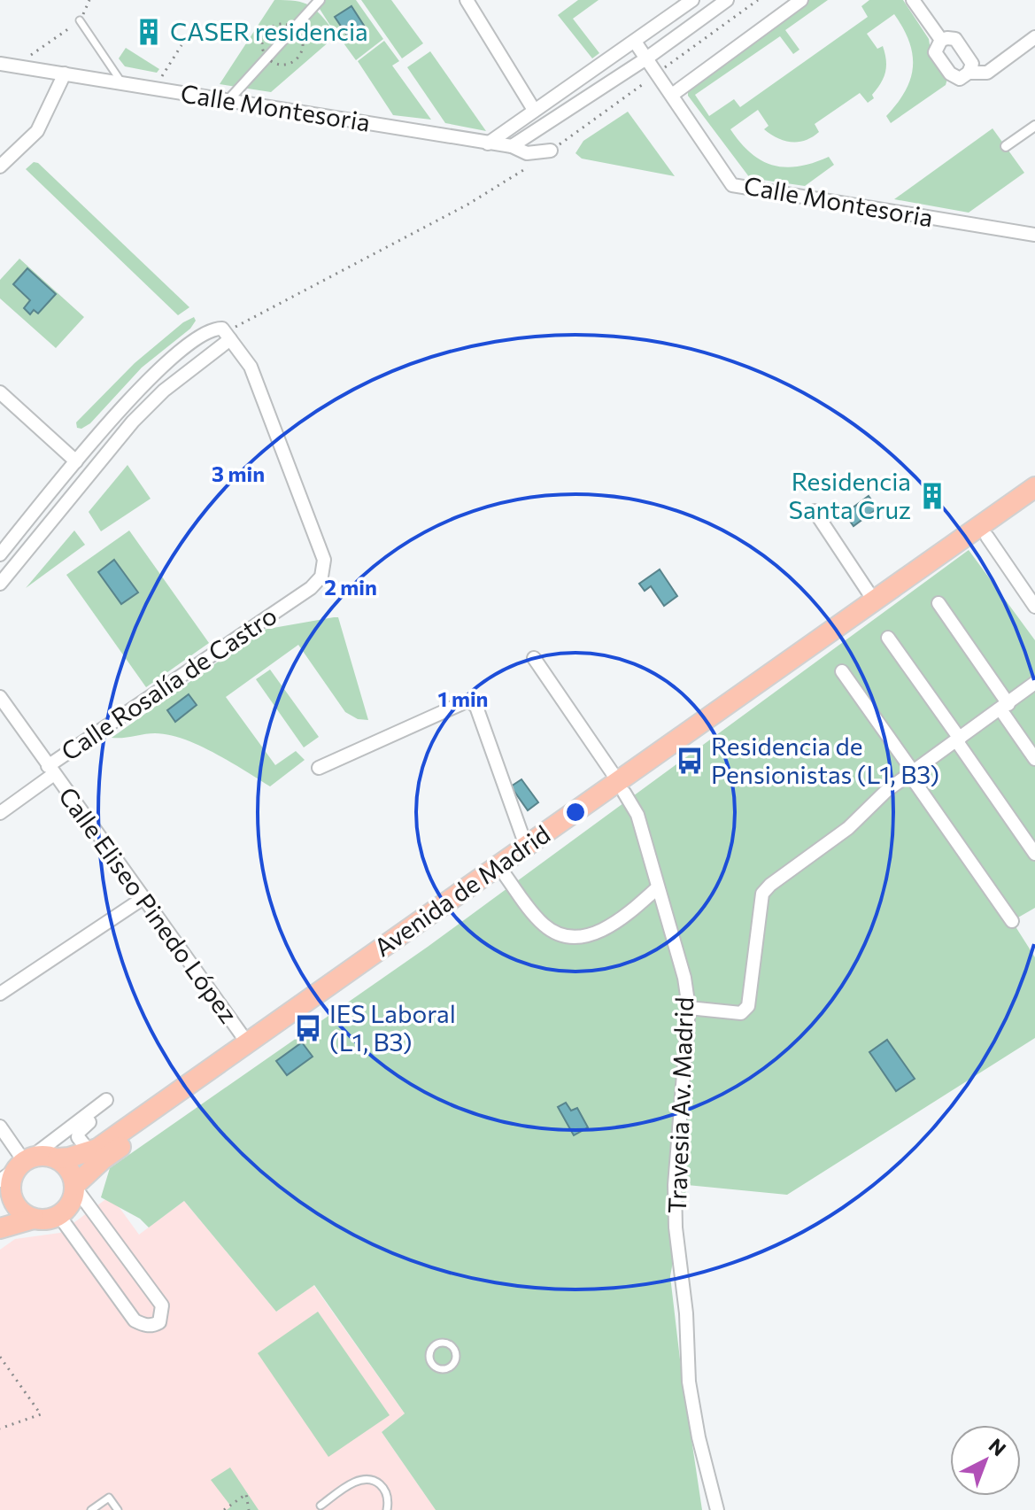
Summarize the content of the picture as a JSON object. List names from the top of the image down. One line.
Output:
{"streets":{"main road":["Avenida de Madrid"],"street":["Calle Montesoria","Calle Rosalía de Castro","Calle Eliseo Pinedo López","Travesia Av. Madrid"]},"crossings":[["Calle Rosalía de Castro","Calle Eliseo Pinedo López"],["Avenida de Madrid","Calle Eliseo Pinedo López"],["Avenida de Madrid","Travesia Av. Madrid"]],"places":{"building":["CASER residencia","Residencia Santa Cruz"],"bus stop":["Residencia de Pensionistas (L1, B3)","IES Laboral (L1, B3)"]},"north":"top right","rings":["3 min","2 min","1 min"]}
